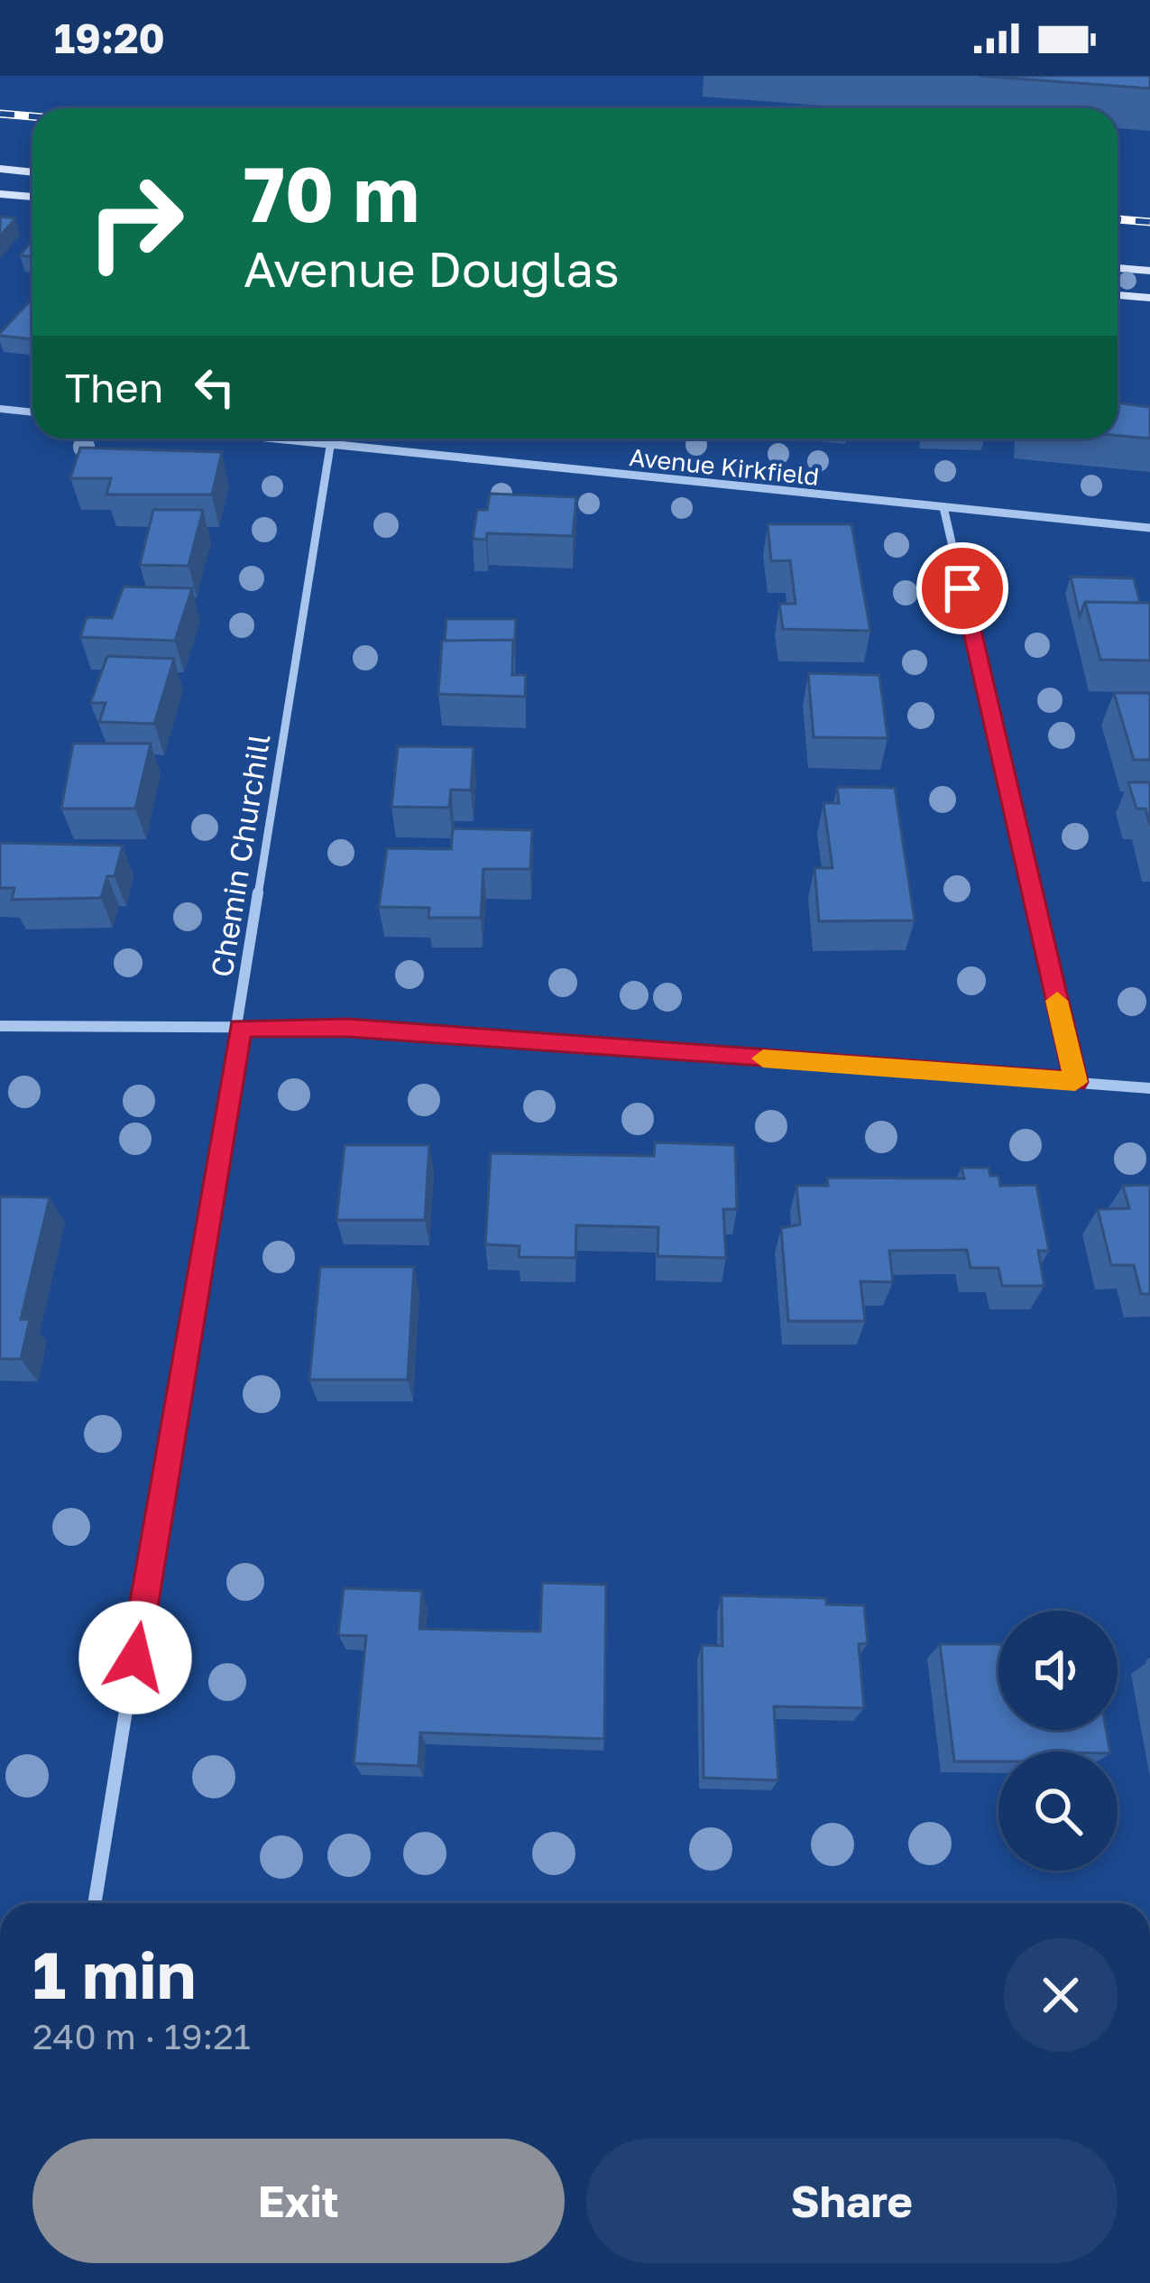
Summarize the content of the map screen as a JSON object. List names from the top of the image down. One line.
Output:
{"streets":{"street":["Avenue Kirkfield","Chemin Churchill"]},"crossings":[["Avenue Kirkfield","Chemin Churchill"]],"page":{"status":"19:20","turn":["70 m","Avenue Douglas"],"then":"Then","heading":["1 min","240 m · 19:21"],"buttons":["Exit","Share"]}}
